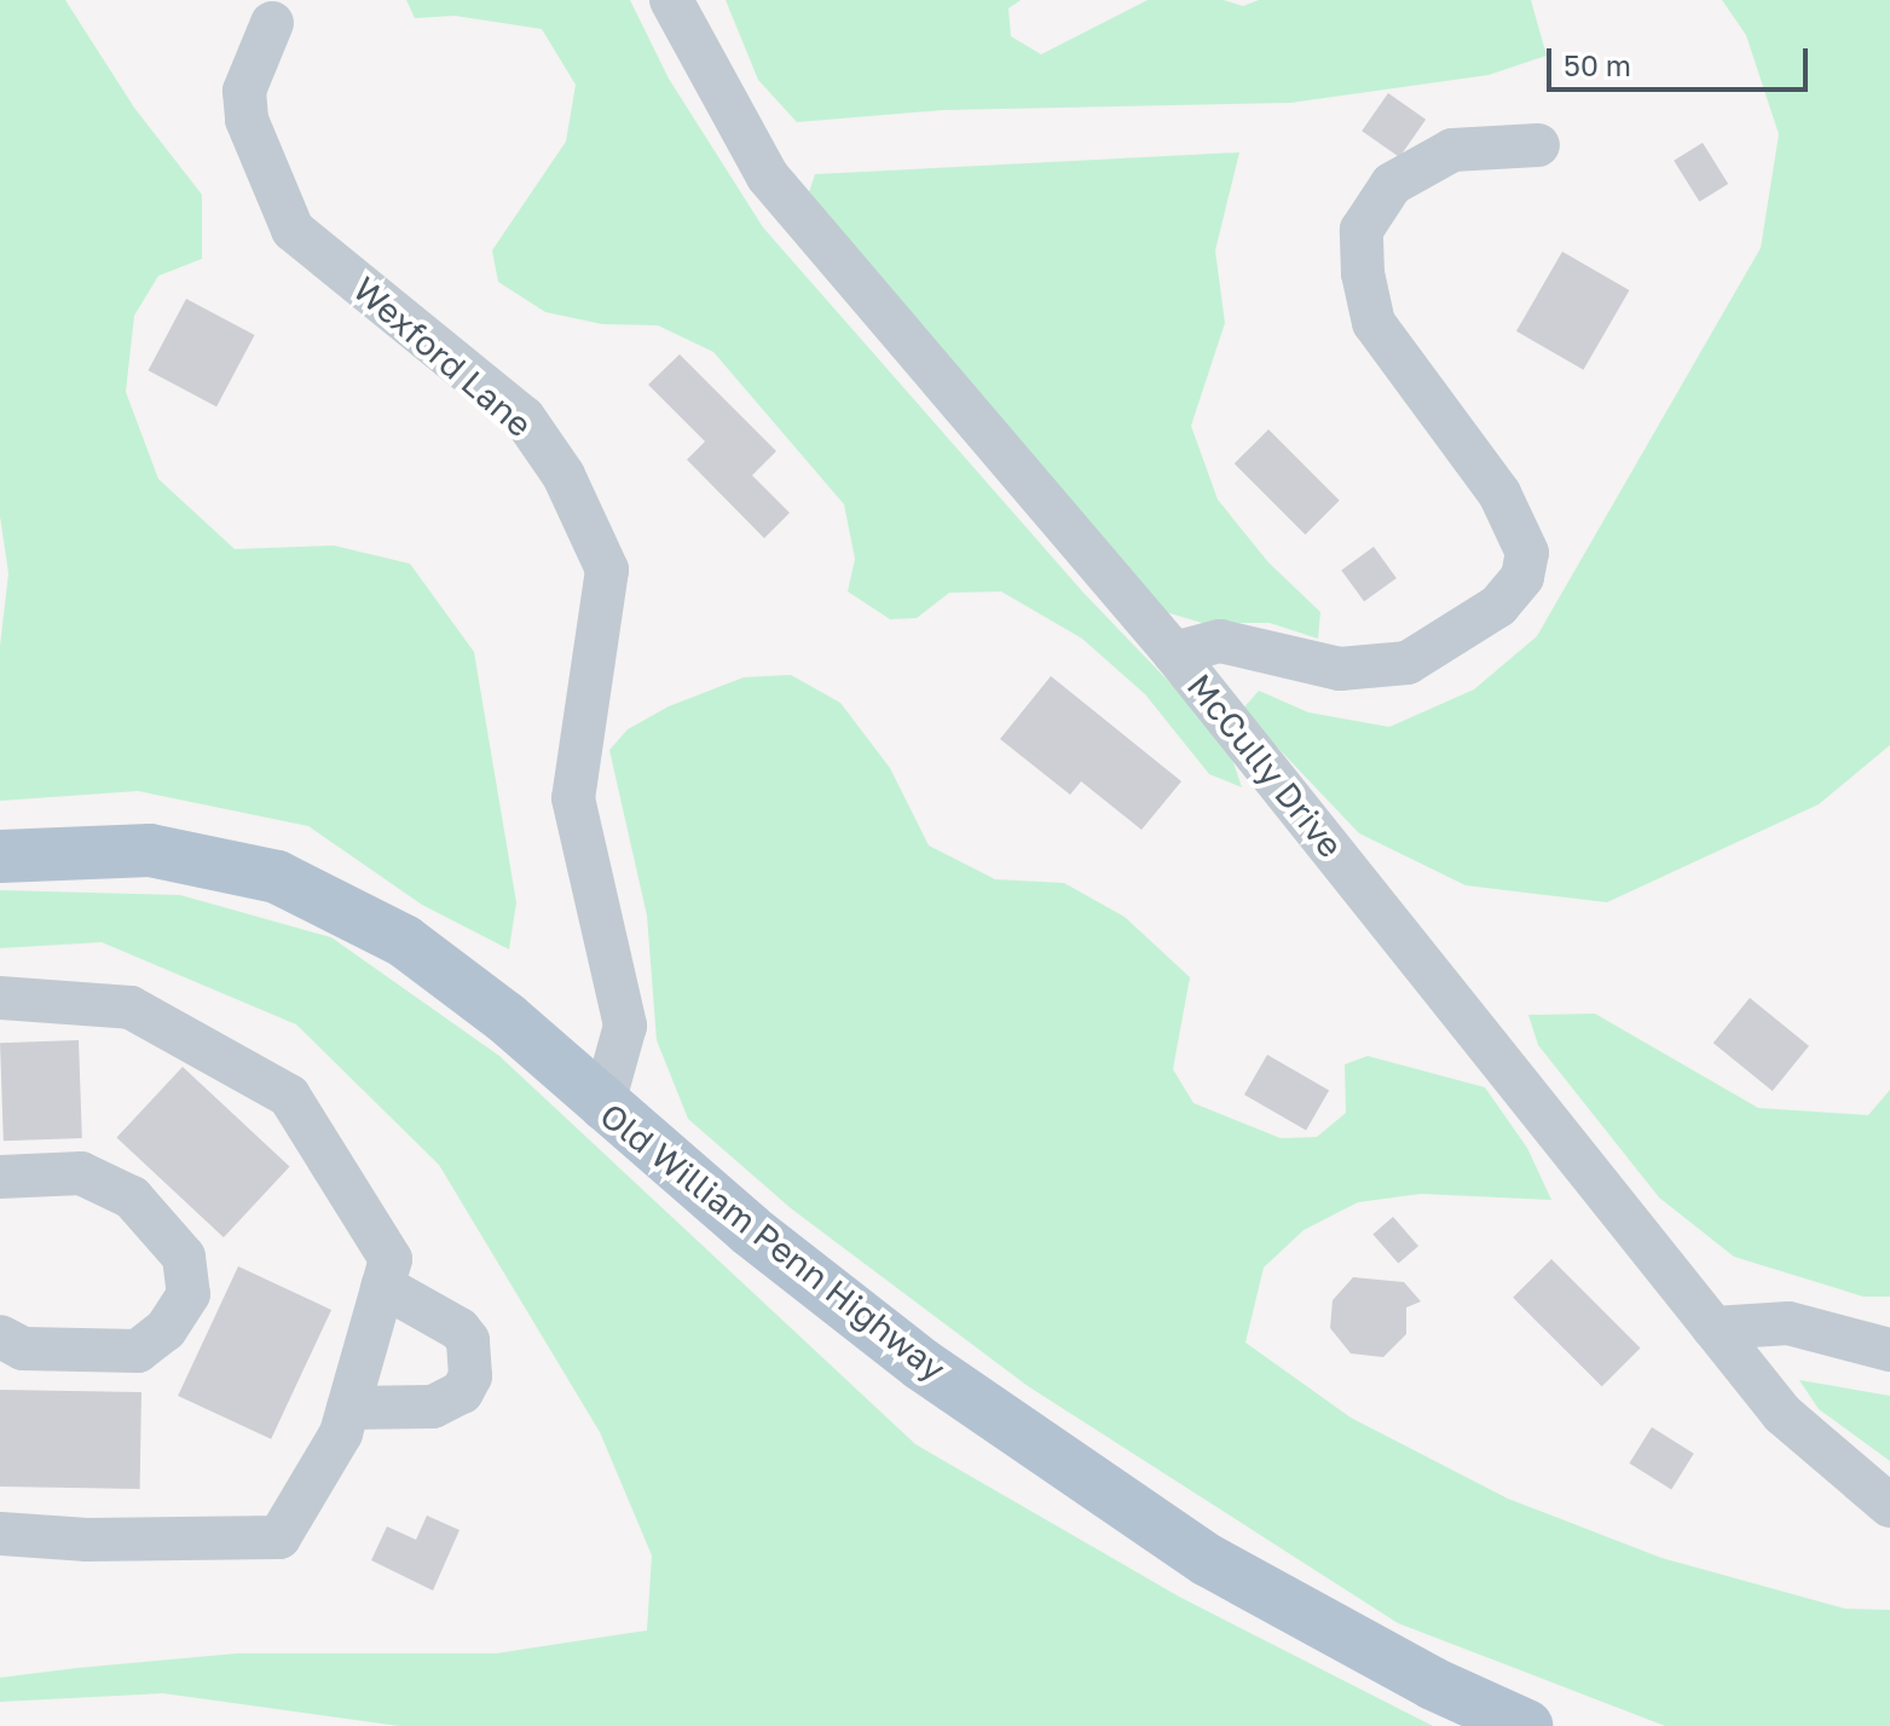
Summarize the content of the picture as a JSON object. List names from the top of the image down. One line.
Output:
{"streets":{"main road":["Old William Penn Highway"],"street":["Wexford Lane","McCully Drive"]},"crossings":[["Wexford Lane","Old William Penn Highway"]],"scale_bar":"50 m"}
